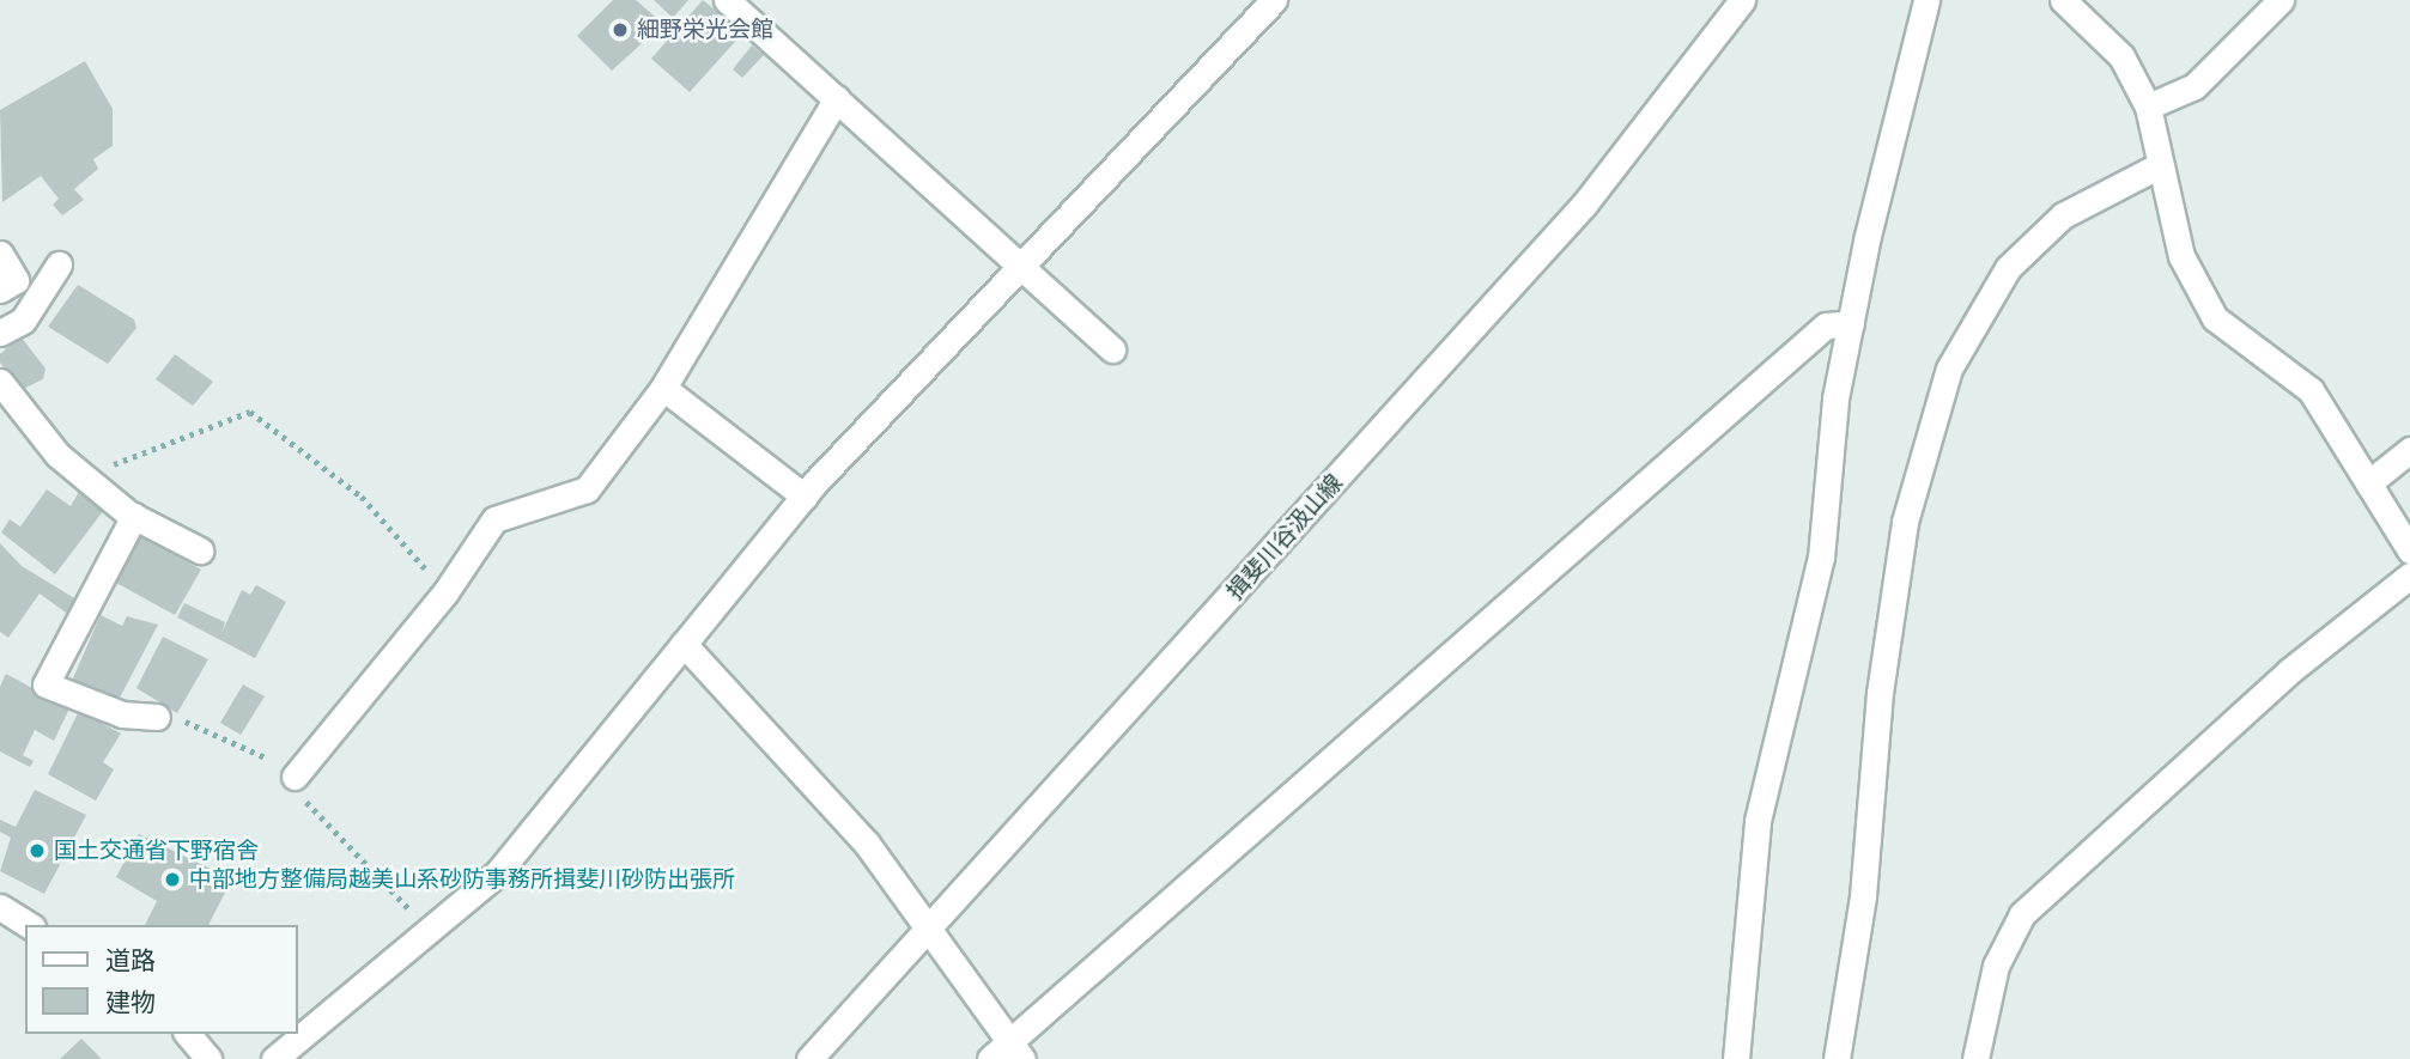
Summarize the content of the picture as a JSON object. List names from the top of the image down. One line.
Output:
{"streets":{"street":["揖斐川谷汲山線"]},"places":["細野栄光会館","国土交通省下野宿舎","中部地方整備局越美山系砂防事務所揖斐川砂防出張所"],"legend":["道路","建物"]}
